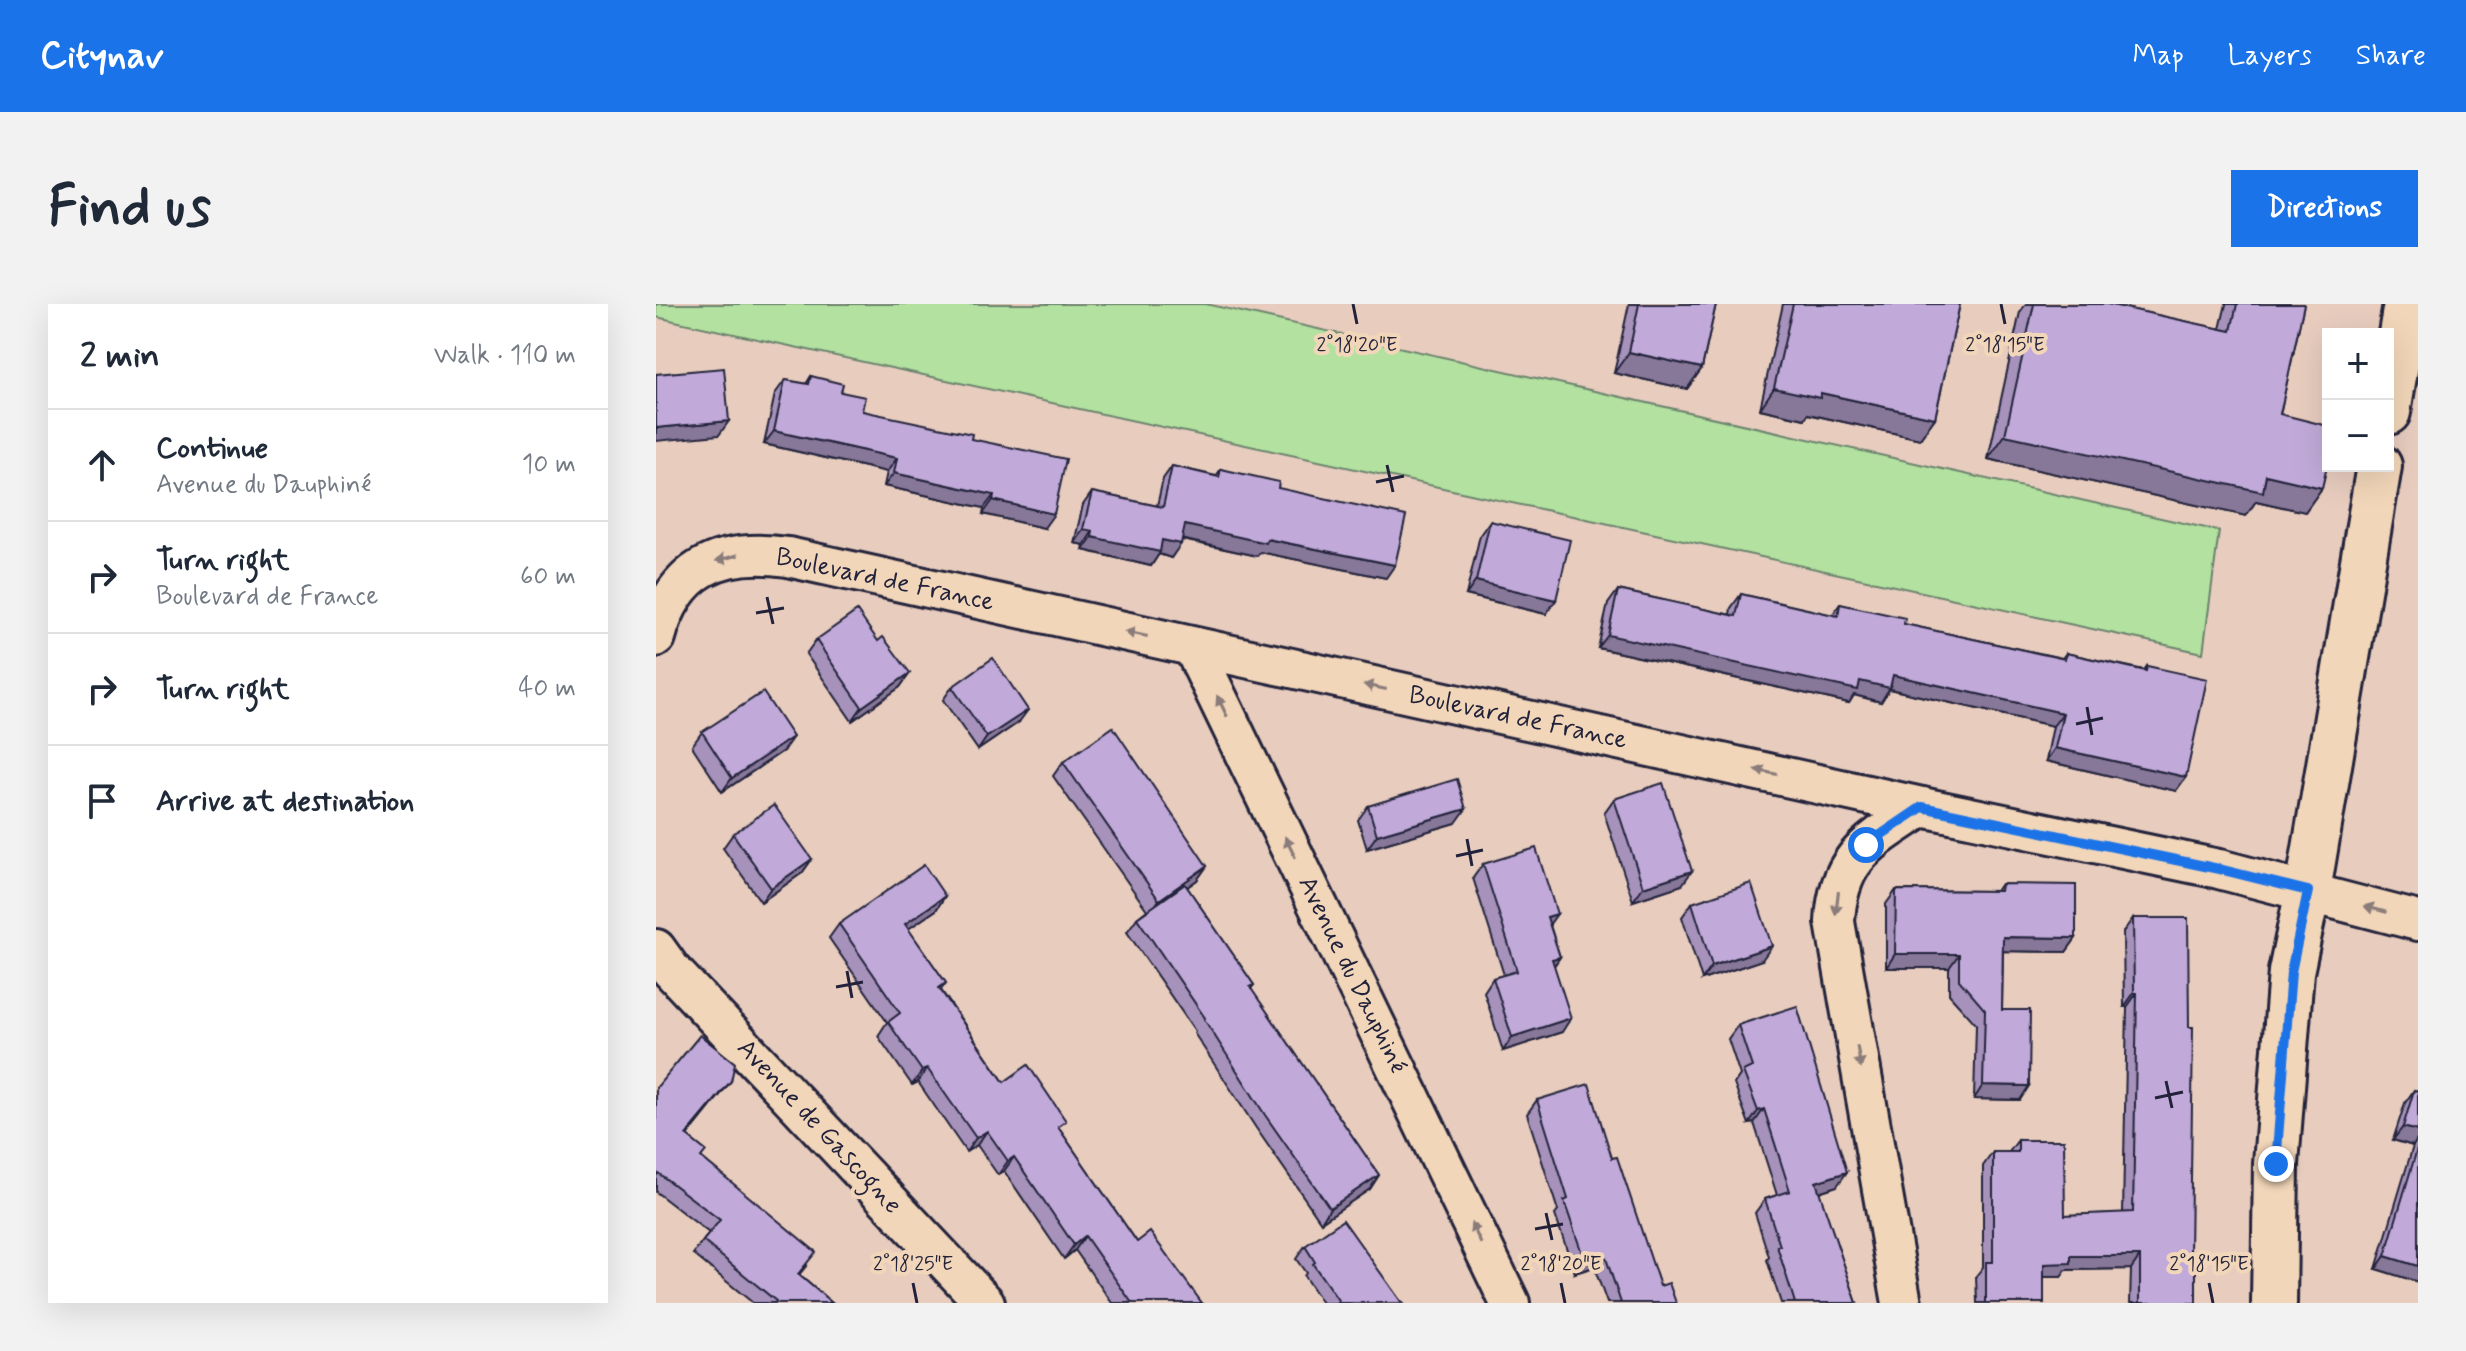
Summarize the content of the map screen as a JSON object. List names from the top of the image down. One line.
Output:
{"streets":{"street":["Boulevard de France","Avenue du Dauphiné","Avenue de Gascogne"]},"crossings":[["Boulevard de France","Avenue du Dauphiné"]],"one_way":["Boulevard de France","Avenue du Dauphiné"],"page":{"header":"Citynav","nav":["Map","Layers","Share"],"buttons":"Directions","title":"Find us","heading":["2 min","Walk · 110 m"],"map_buttons":["+","−"],"list":[["Continue","Avenue du Dauphiné","10 m"],["Turn right","Boulevard de France","60 m"],["Turn right","40 m"],"Arrive at destination"]},"coordinates":["2°18'20\"E","2°18'15\"E","2°18'25\"E"]}
